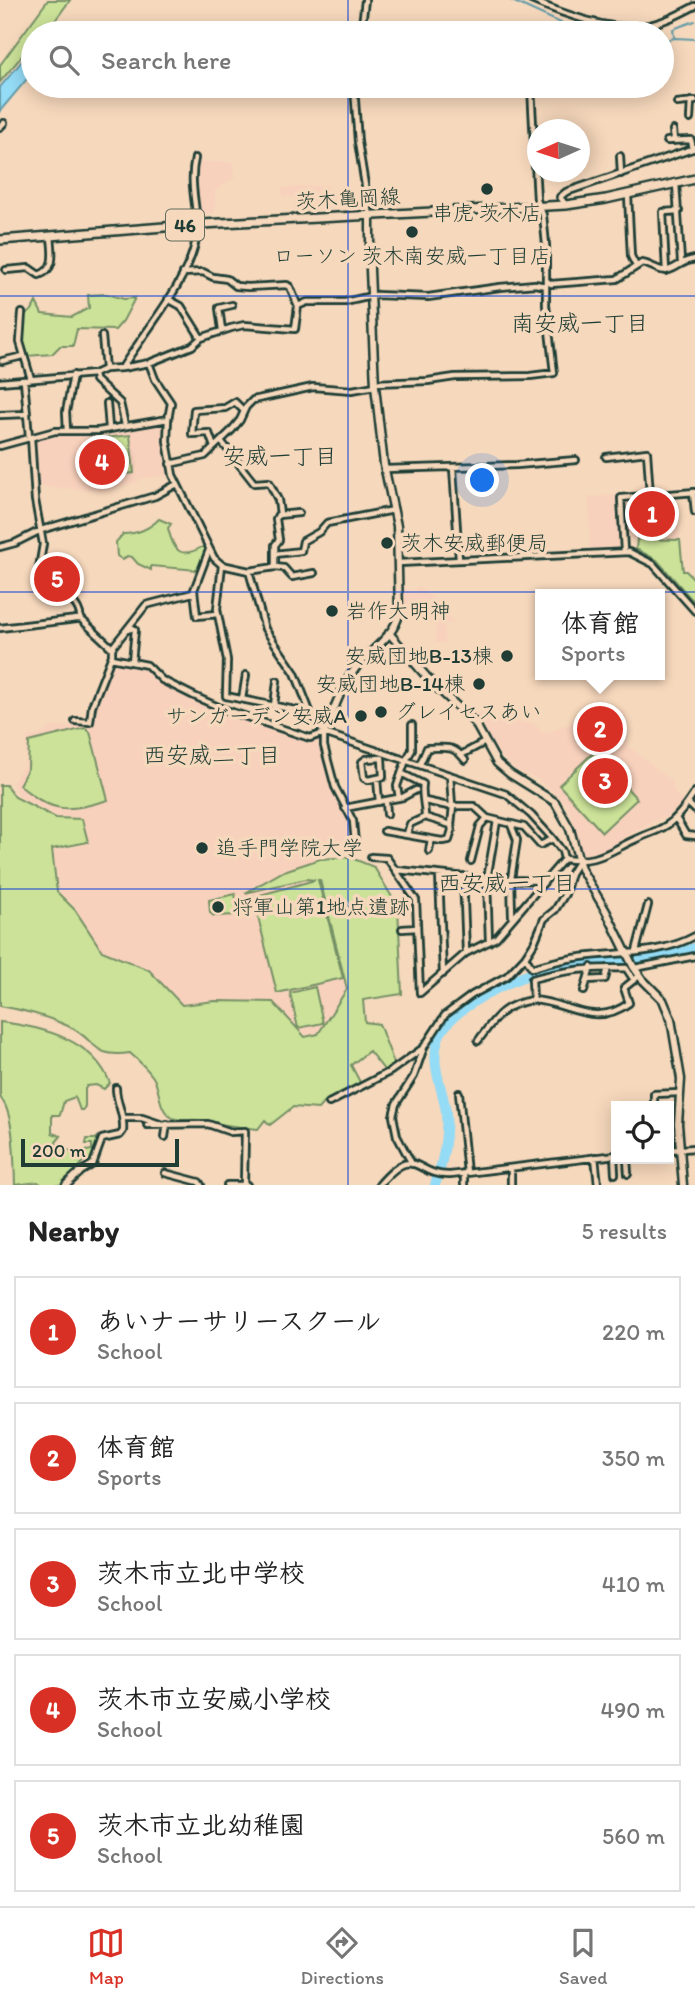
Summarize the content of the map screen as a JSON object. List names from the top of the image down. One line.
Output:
{"streets":{"main road":["茨木亀岡線","46"]},"districts":["南安威一丁目","安威一丁目","西安威二丁目","西安威一丁目"],"places":["串虎 茨木店","ローソン 茨木南安威一丁目店","茨木安威郵便局","岩作大明神","安威団地B-13棟","安威団地B-14棟","グレイセスあい","サンガーデン安威A","追手門学院大学","将軍山第1地点遺跡"],"scale_bar":"200 m","north":"left","page":{"search":"Search here","pins":["4","1","5","2","3"],"popup":["体育館","Sports"],"scale":"200 m","heading":["Nearby","5 results"],"list":[{"mark":"1","name":"あいナーサリースクール","note":"School","value":"220 m"},{"mark":"2","name":"体育館","note":"Sports","value":"350 m"},{"mark":"3","name":"茨木市立北中学校","note":"School","value":"410 m"},{"mark":"4","name":"茨木市立安威小学校","note":"School","value":"490 m"},{"mark":"5","name":"茨木市立北幼稚園","note":"School","value":"560 m"}],"nav":["Map","Directions","Saved"]}}
